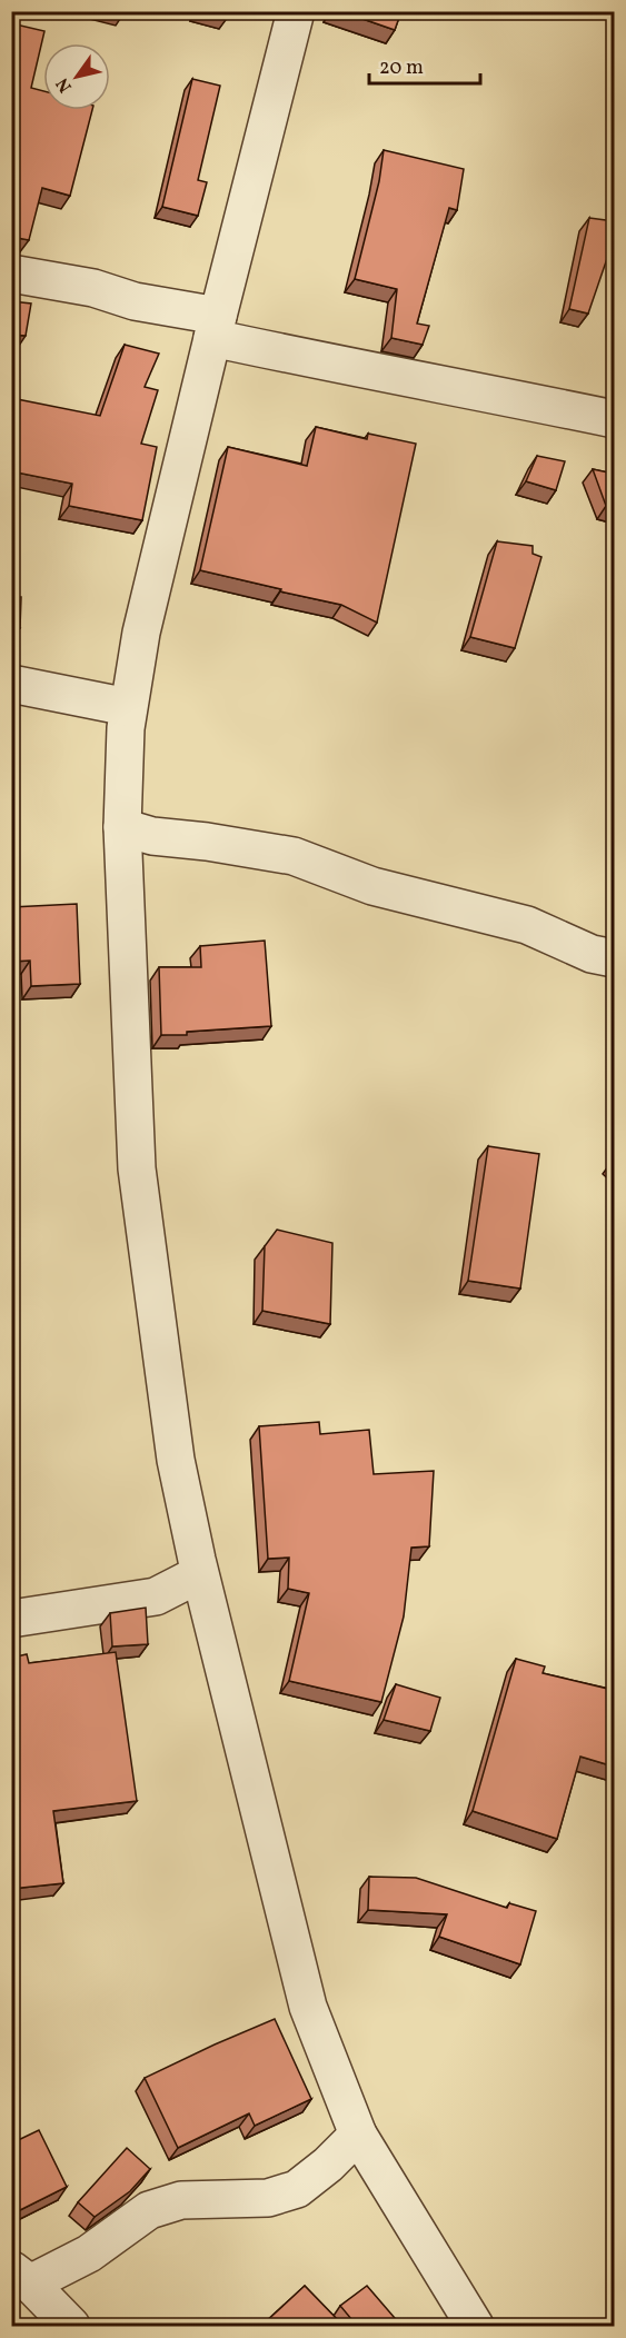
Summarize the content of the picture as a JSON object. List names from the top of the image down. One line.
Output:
{"scale_bar":"20 m","north":"bottom left"}
